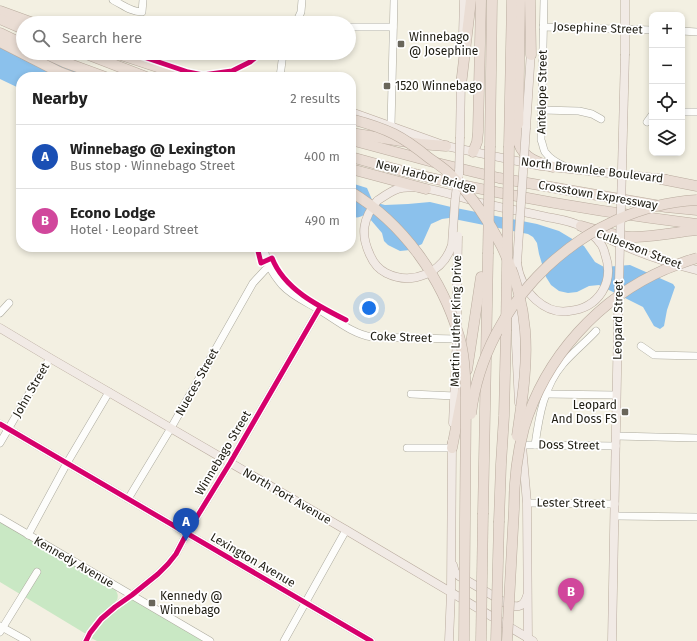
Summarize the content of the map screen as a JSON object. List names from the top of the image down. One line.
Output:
{"streets":{"highway":["New Harbor Bridge","Crosstown Expressway"],"main road":["North Brownlee Boulevard","Culberson Street","Leopard Street","Martin Luther King Drive","North Port Avenue"],"street":["Josephine Street","Antelope Street","Coke Street","Nueces Street","John Street","Doss Street","Winnebago Street","Lester Street","Lexington Avenue","Kennedy Avenue"]},"crossings":[["Josephine Street","Antelope Street"],["Josephine Street","Leopard Street"],["Antelope Street","North Brownlee Boulevard"],["New Harbor Bridge","Crosstown Expressway"],["Culberson Street","Martin Luther King Drive"],["Leopard Street","Doss Street"],["Leopard Street","Lester Street"],["Martin Luther King Drive","Coke Street"],["Martin Luther King Drive","North Port Avenue"],["Coke Street","Nueces Street"],["Coke Street","Winnebago Street"],["Nueces Street","North Port Avenue"],["Nueces Street","Lexington Avenue"],["John Street","North Port Avenue"],["John Street","Lexington Avenue"],["Winnebago Street","North Port Avenue"],["Winnebago Street","Lexington Avenue"],["Winnebago Street","Kennedy Avenue"]],"places":{"transit":["Winnebago @ Josephine","1520 Winnebago","Leopard And Doss FS","Kennedy @ Winnebago"]},"page":{"map_buttons":["+","−"],"search":"Search here","heading":["Nearby","2 results"],"list":[{"mark":"A","name":"Winnebago @ Lexington","note":"Bus stop · Winnebago Street","value":"400 m"},{"mark":"B","name":"Econo Lodge","note":"Hotel · Leopard Street","value":"490 m"}],"pins":["A","B"]}}
